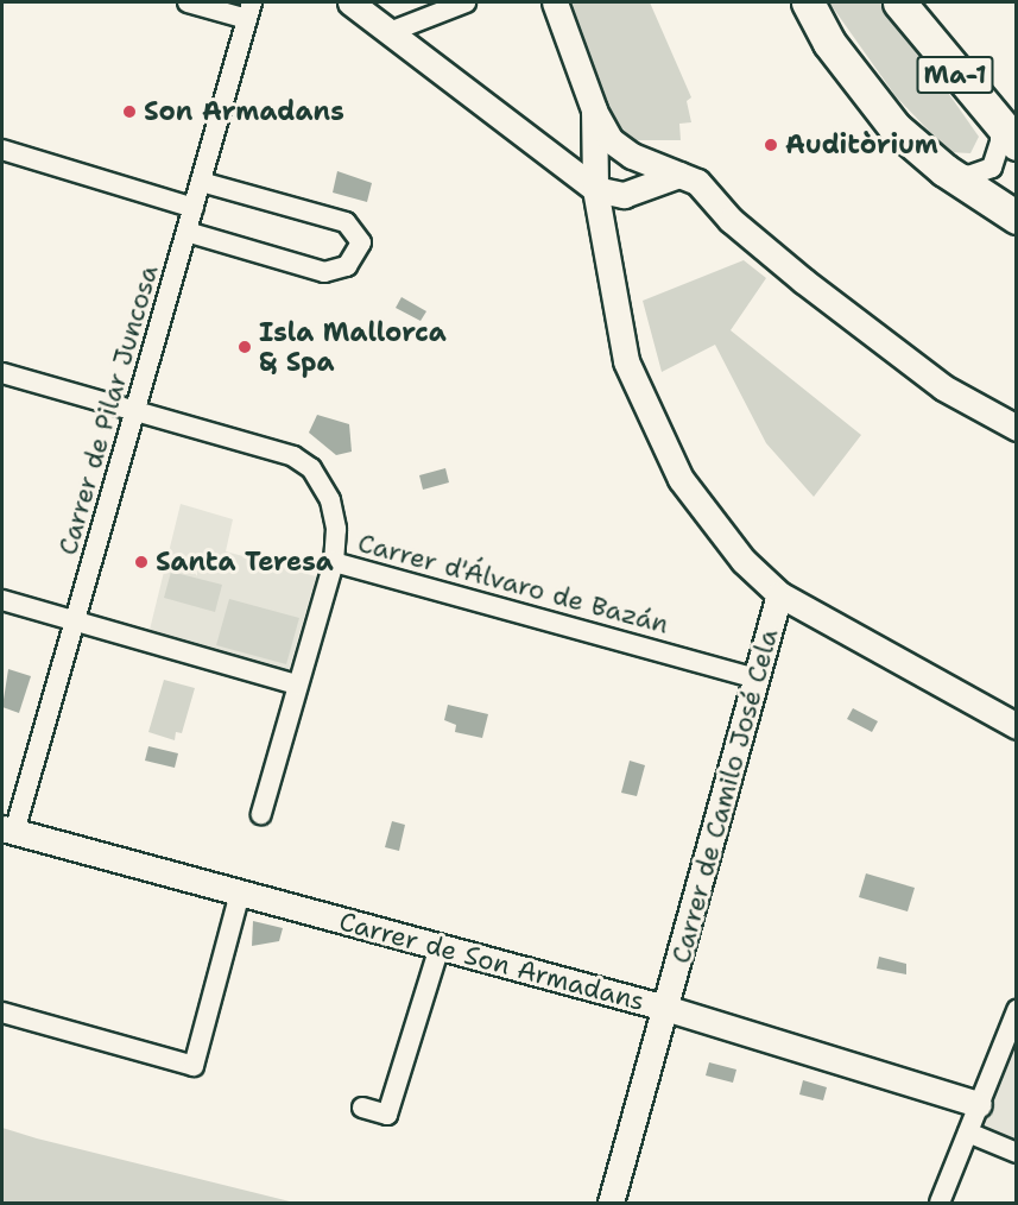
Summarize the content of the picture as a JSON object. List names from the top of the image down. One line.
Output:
{"streets":{"highway":["Ma-1"],"street":["Carrer de Pilar Juncosa","Carrer d'Álvaro de Bazán","Carrer de Camilo José Cela","Carrer de Son Armadans"]},"crossings":[["Carrer de Pilar Juncosa","Carrer d'Álvaro de Bazán"],["Carrer de Pilar Juncosa","Carrer de Son Armadans"],["Carrer d'Álvaro de Bazán","Carrer de Camilo José Cela"],["Carrer de Camilo José Cela","Carrer de Son Armadans"]],"places":["Son Armadans","Auditòrium","Isla Mallorca & Spa","Santa Teresa"]}
